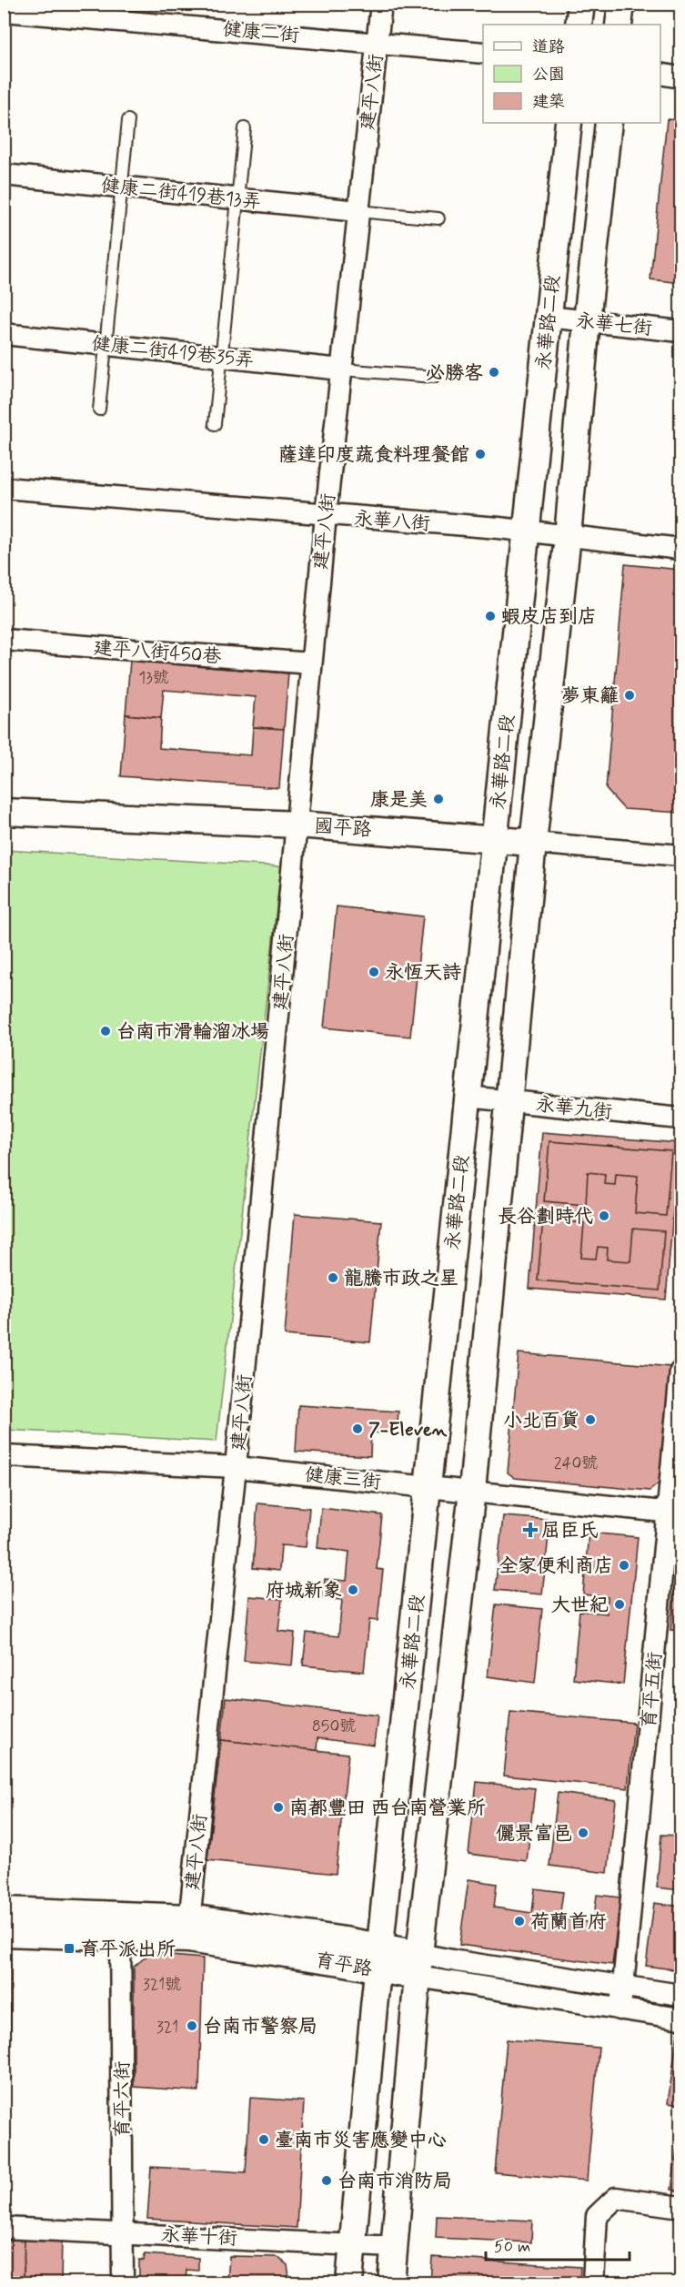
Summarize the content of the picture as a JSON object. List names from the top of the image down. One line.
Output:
{"streets":{"street":["健康二街","建平八街","健康二街419巷13弄","永華路二段","永華七街","健康二街419巷35弄","永華八街","建平八街450巷","國平路","永華九街","健康三街","育平五街","育平路","育平六街","永華十街"]},"crossings":[["健康二街","建平八街"],["建平八街","健康二街419巷13弄"],["建平八街","健康二街419巷35弄"],["建平八街","永華八街"],["建平八街","建平八街450巷"],["建平八街","國平路"],["建平八街","健康三街"],["建平八街","育平路"],["永華路二段","永華七街"],["永華路二段","永華八街"],["永華路二段","國平路"],["永華路二段","永華九街"],["永華路二段","健康三街"],["永華路二段","育平路"],["永華路二段","永華十街"],["健康三街","育平五街"],["育平五街","育平路"],["育平路","育平六街"],["育平六街","永華十街"]],"places":{"other":["必勝客","薩達印度蔬食料理餐館","蝦皮店到店","夢東籬","康是美","永恆天詩","台南市滑輪溜冰場","長谷劃時代","龍騰市政之星","小北百貨","7-Eleven","全家便利商店","府城新象","大世紀","南都豐田 西台南營業所","儷景富邑","荷蘭首府","台南市警察局","臺南市災害應變中心","台南市消防局"],"health":["屈臣氏"],"transit":["育平派出所"]},"house_numbers":["13號","240號","850號","321號","321"],"legend":["道路","公園","建築"],"scale_bar":"50 m"}
